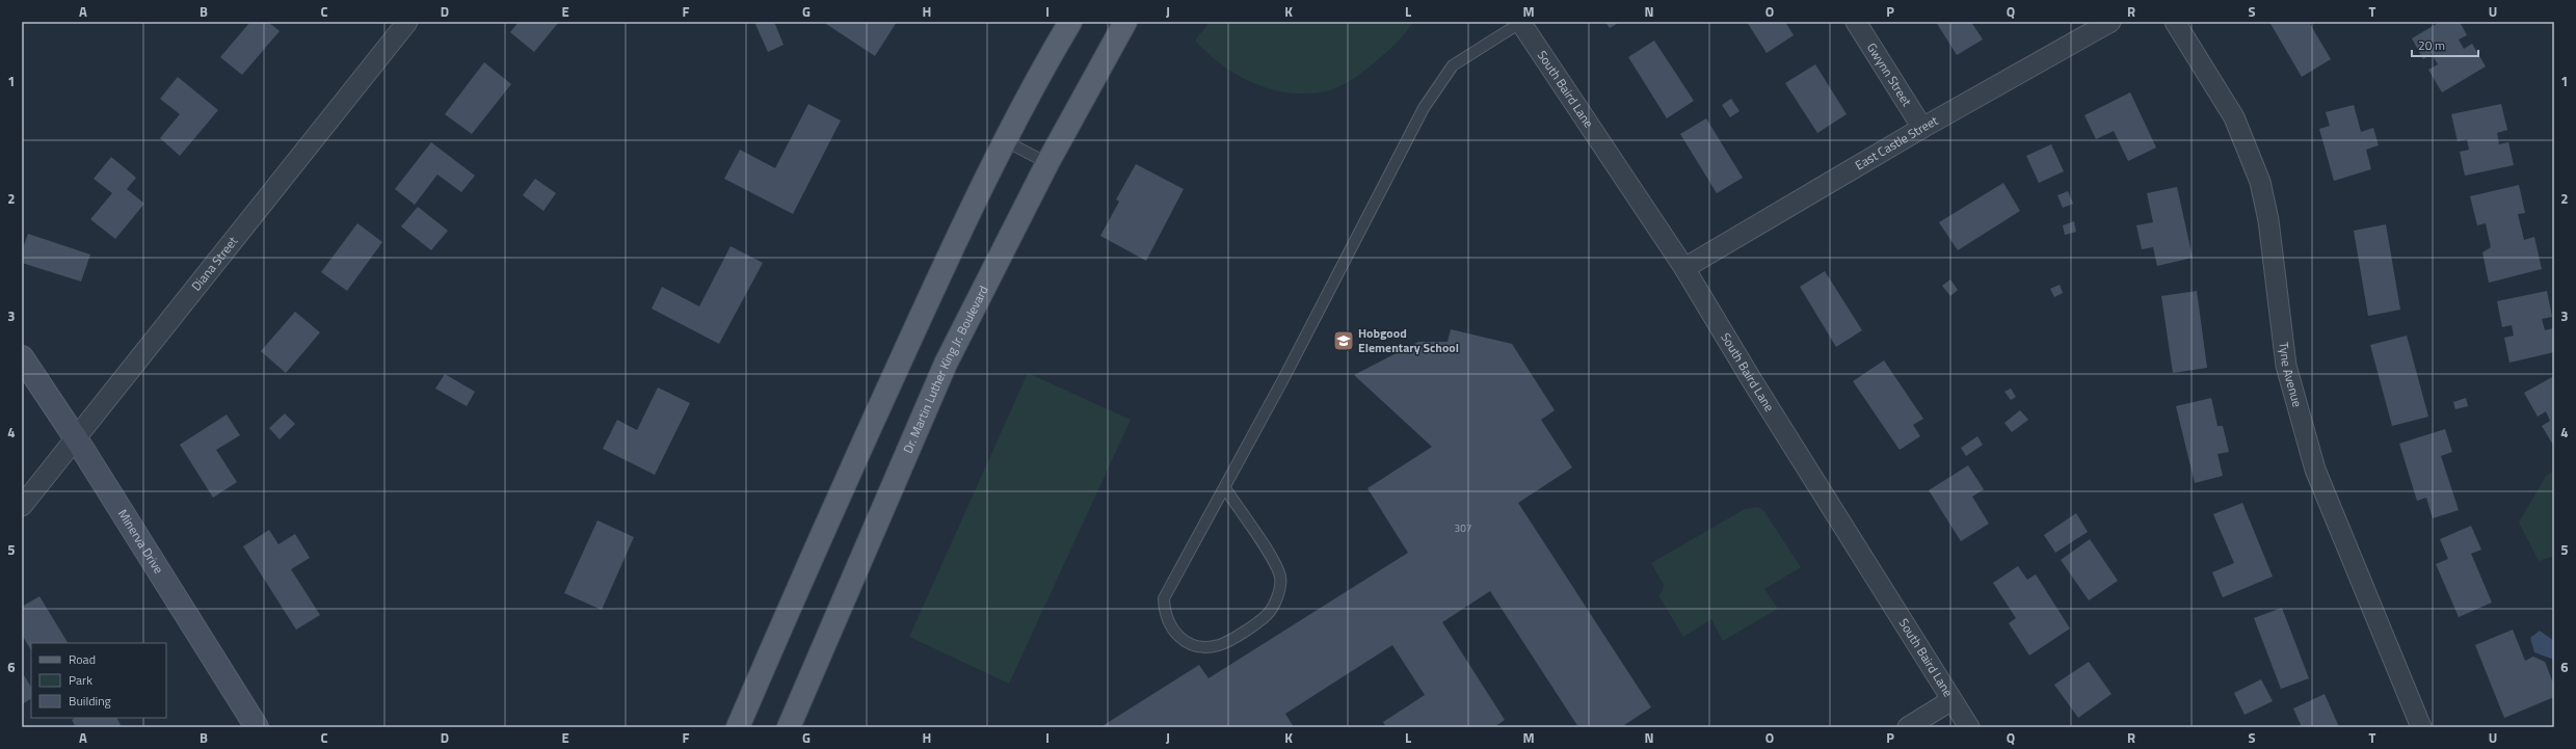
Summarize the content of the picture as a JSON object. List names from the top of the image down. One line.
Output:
{"streets":{"main road":["Dr. Martin Luther King Jr. Boulevard"],"street":["Gwynn Street","South Baird Lane","East Castle Street","Diana Street","Tyne Avenue","Minerva Drive"]},"crossings":[["Gwynn Street","East Castle Street"],["South Baird Lane","East Castle Street"],["Diana Street","Minerva Drive"]],"places":{"school or university":["Hobgood Elementary School"]},"house_numbers":["307"],"legend":["Road","Park","Building"],"scale_bar":"20 m","grid":{"columns":["A","B","C","D","E","F","G","H","I","J","K","L","M","N","O","P","Q","R","S","T","U"],"rows":["1","2","3","4","5","6"]}}
